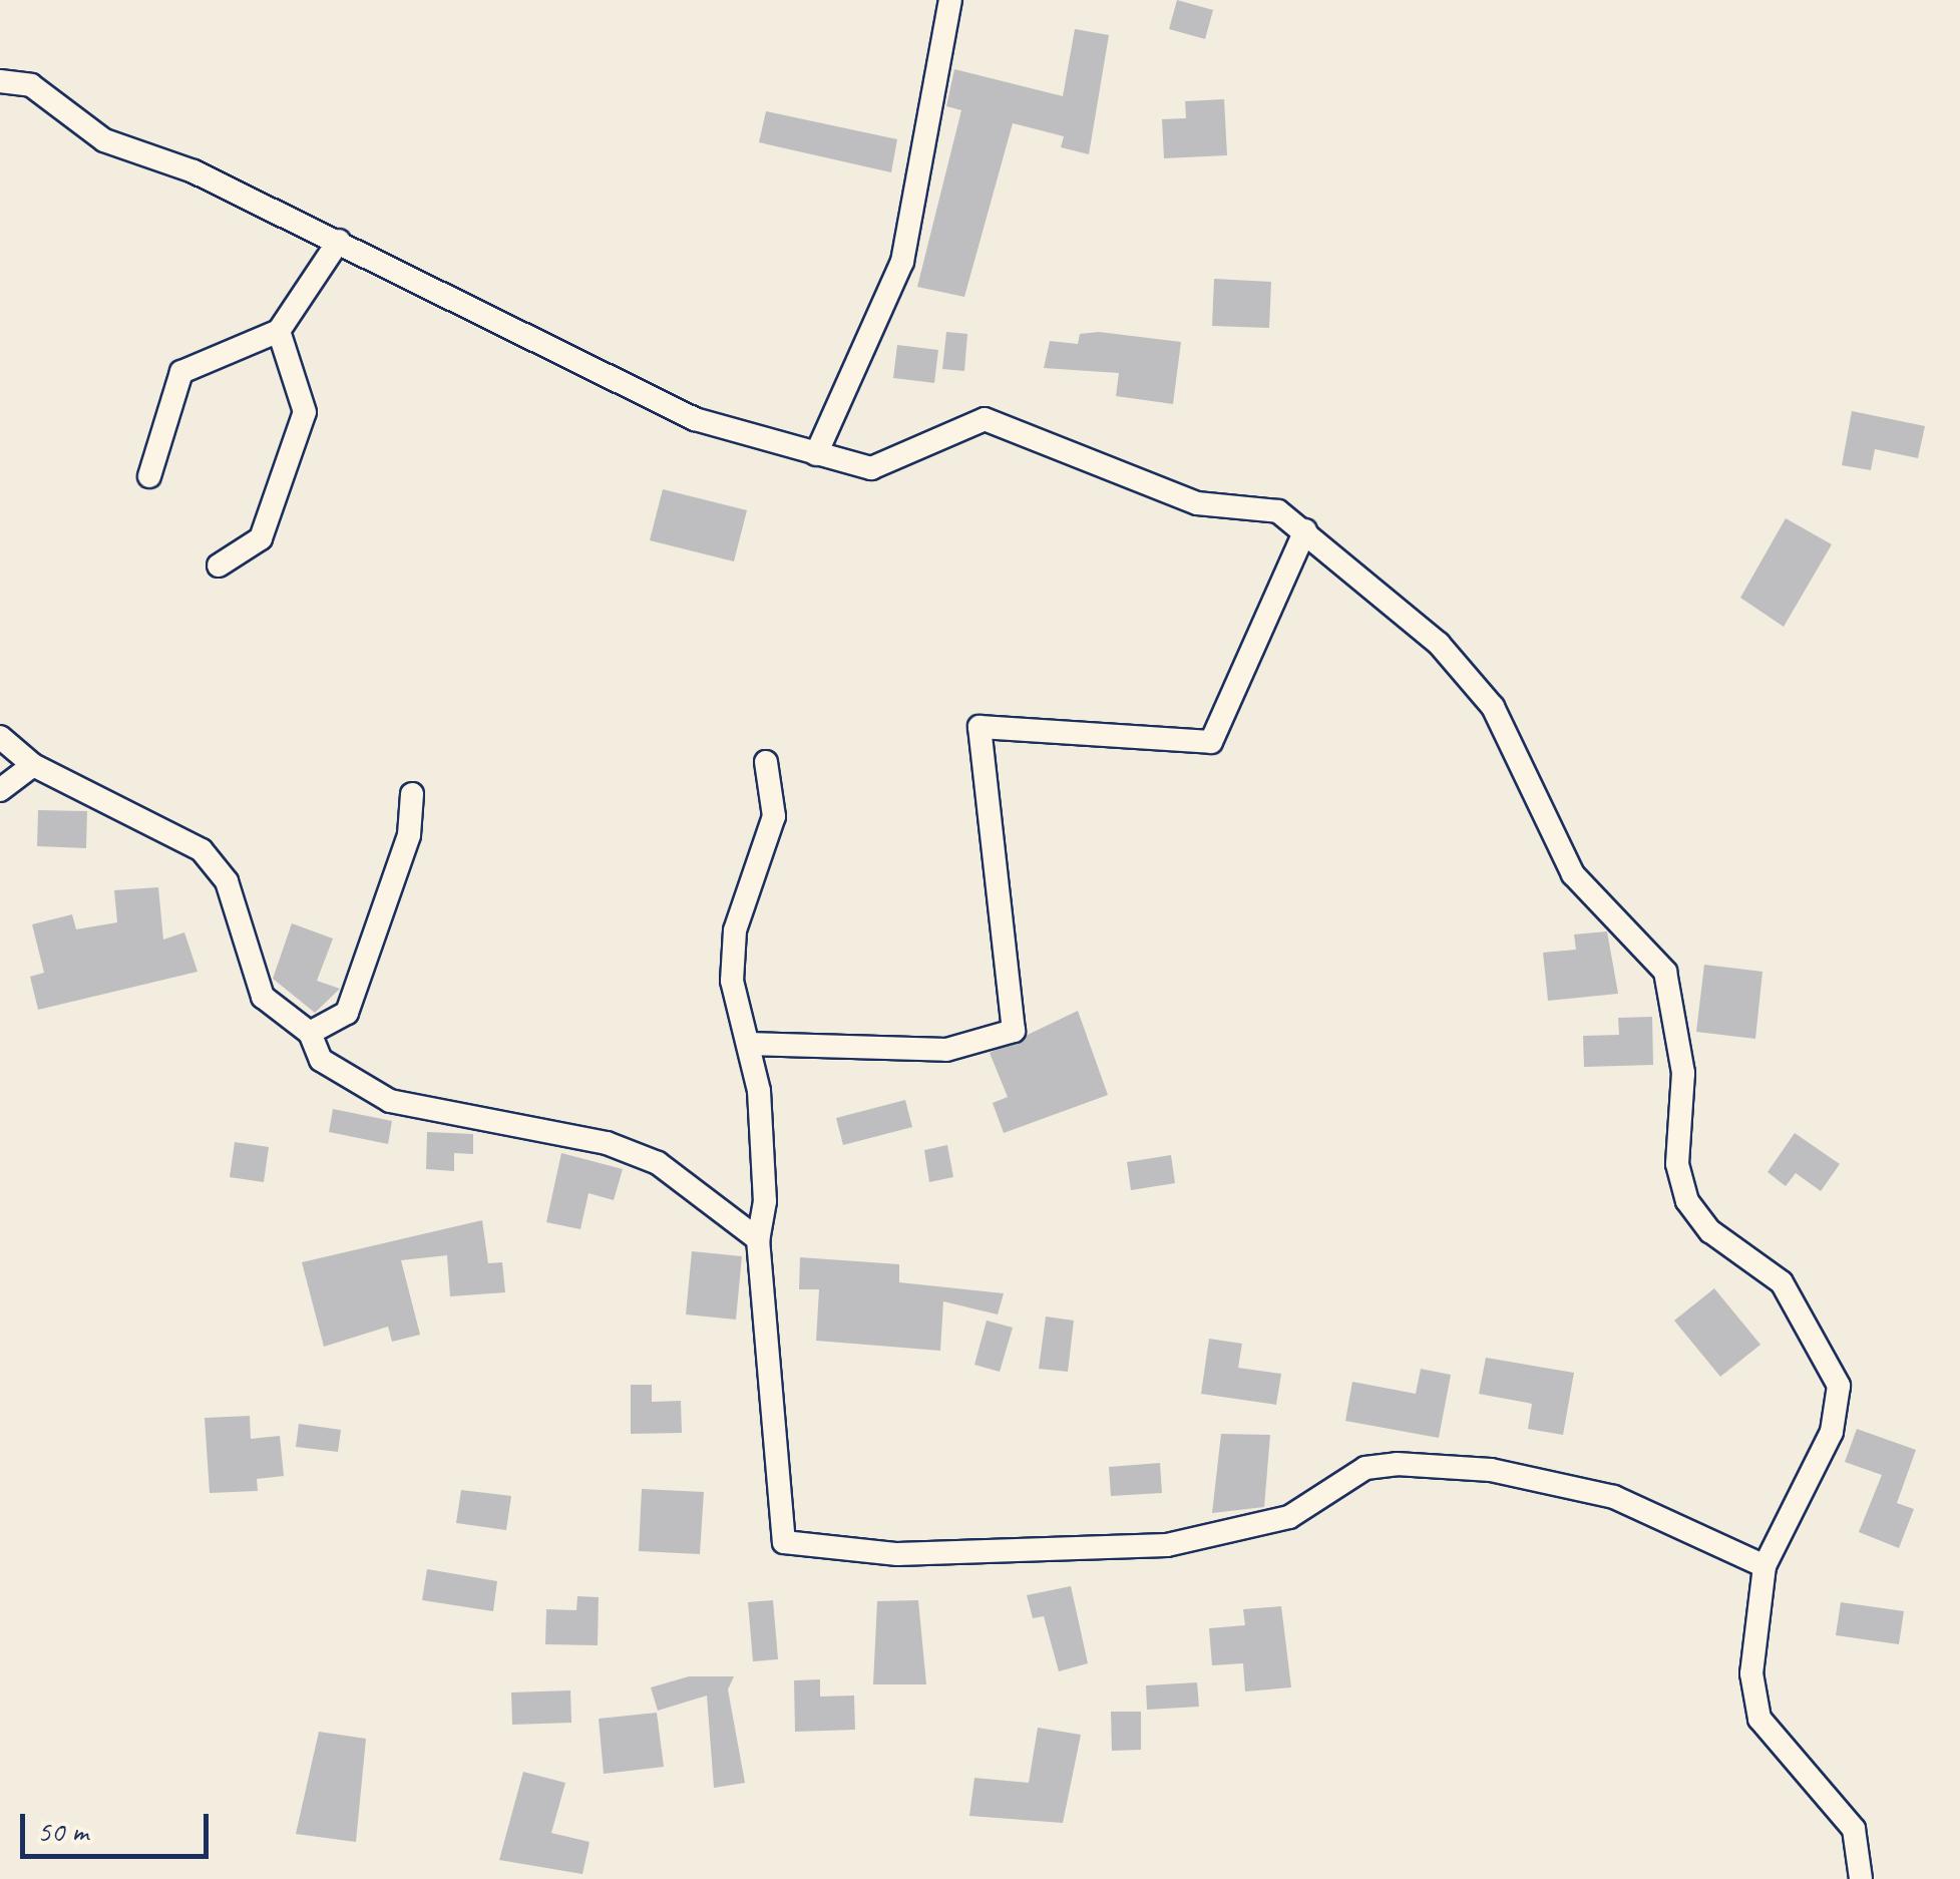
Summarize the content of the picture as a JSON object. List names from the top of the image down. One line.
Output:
{"scale_bar":"50 m"}
